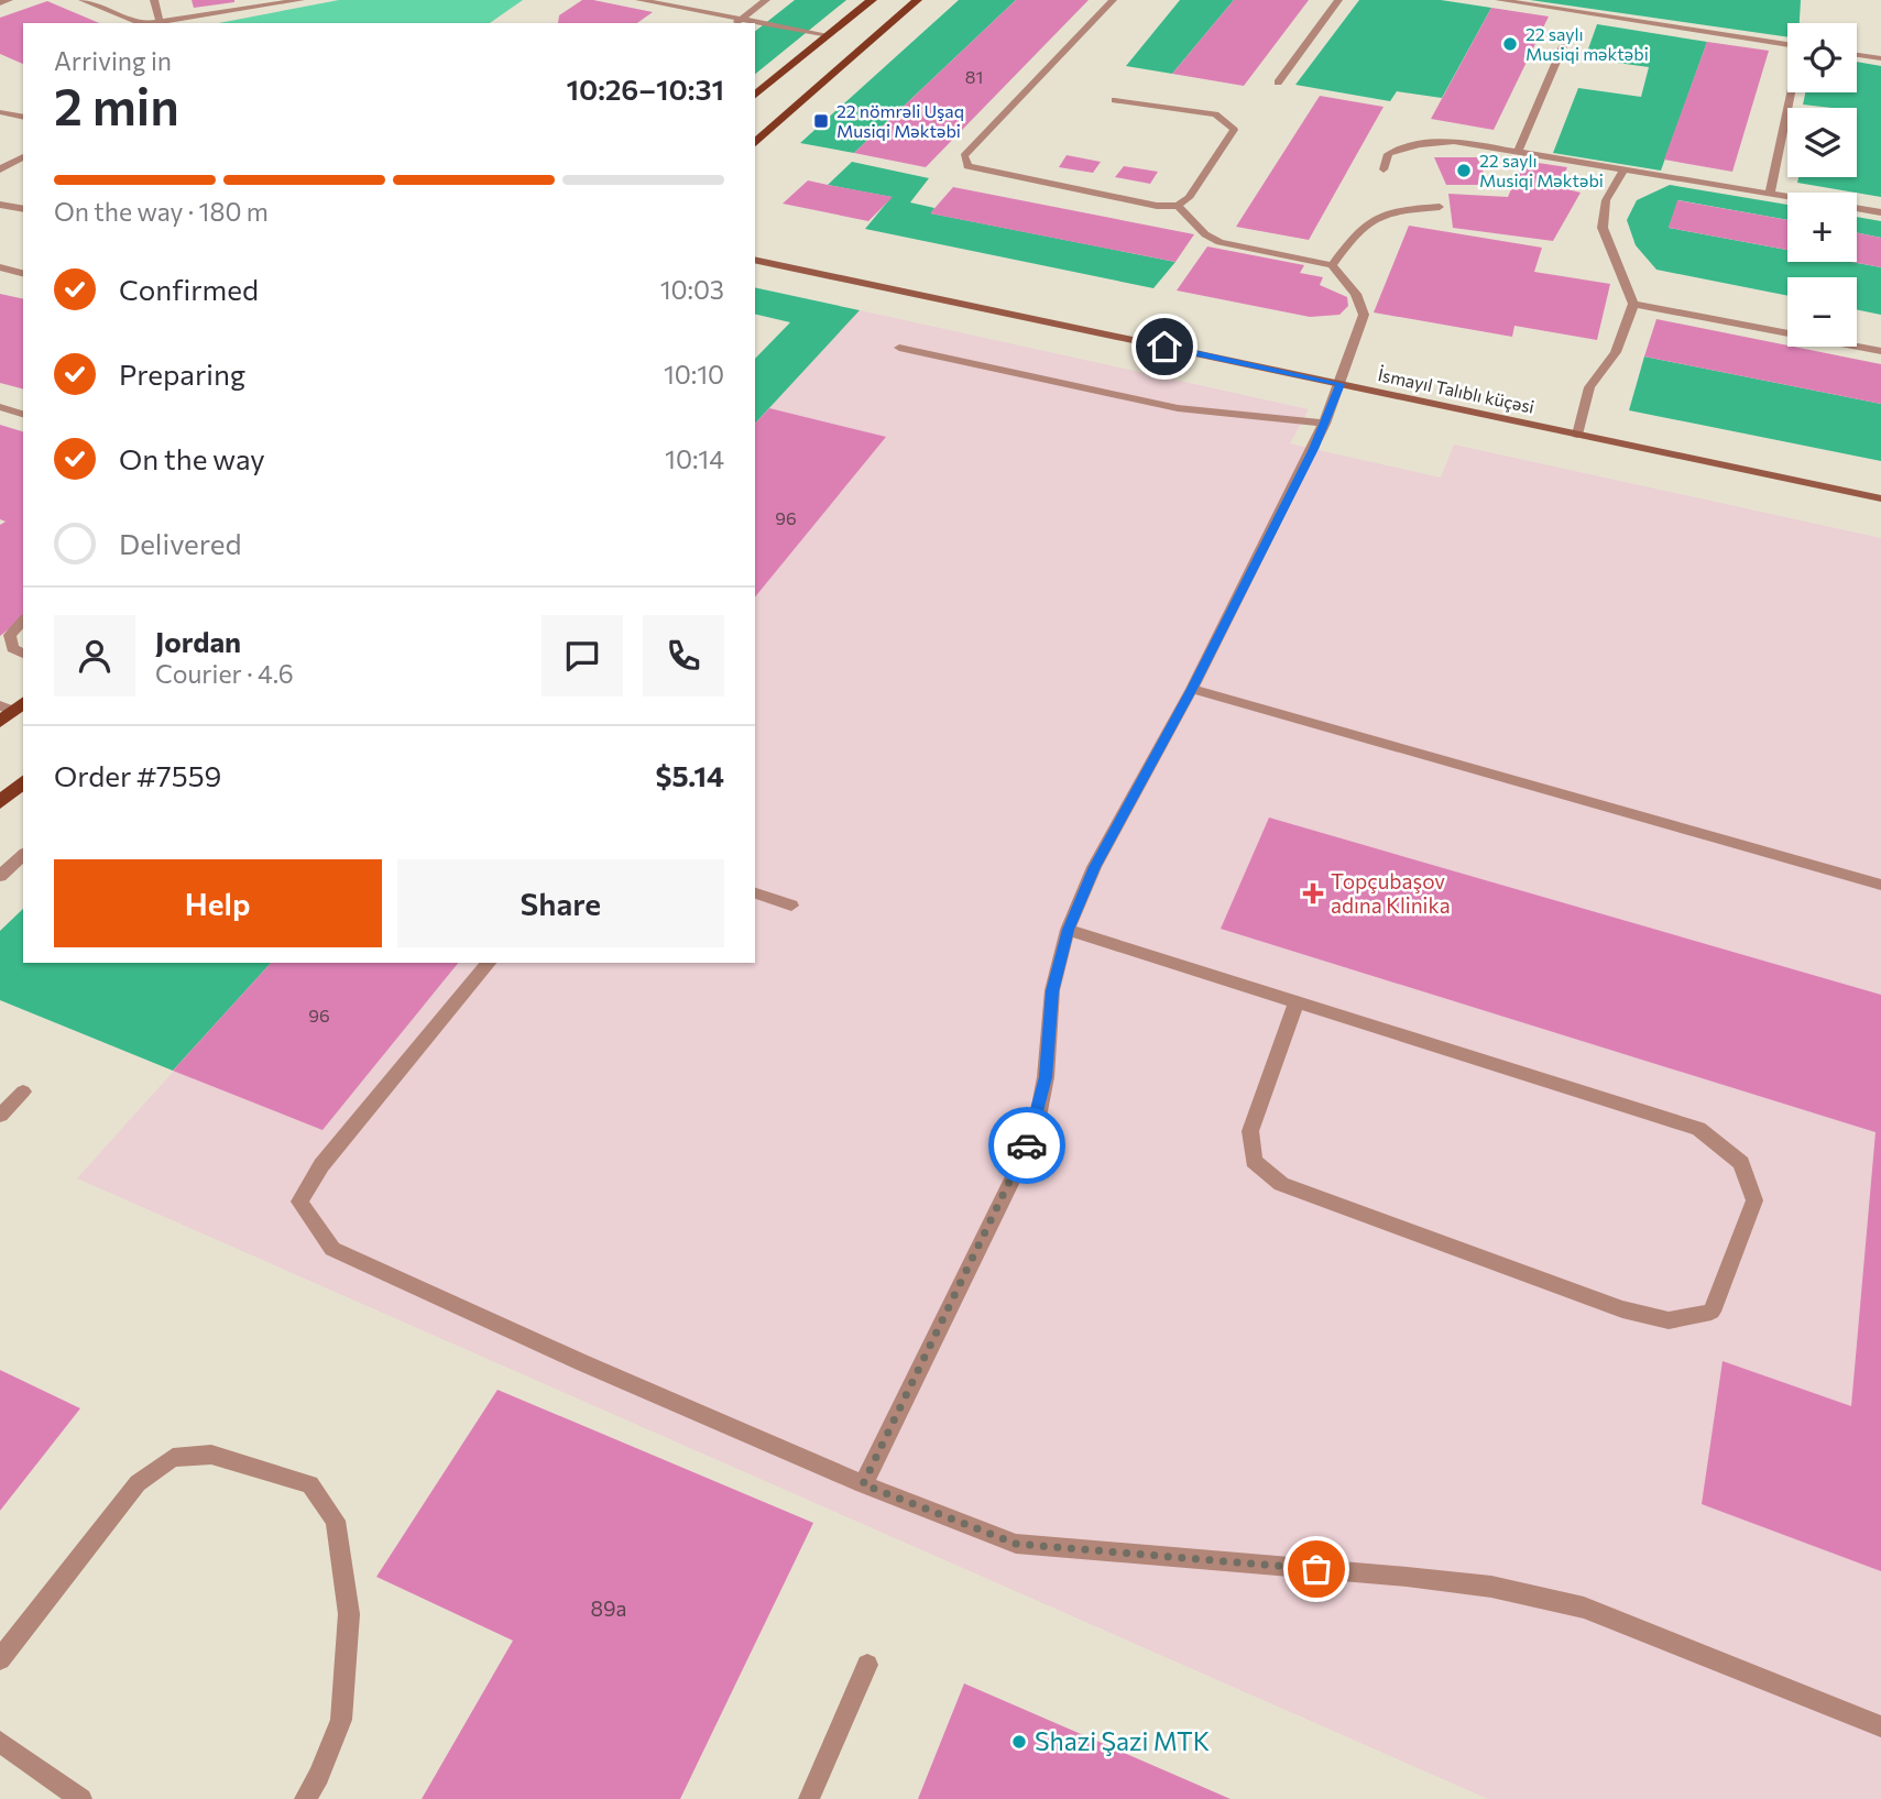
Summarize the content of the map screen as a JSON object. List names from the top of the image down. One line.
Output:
{"streets":{"street":["İsmayıl Talıblı küçəsi"]},"places":{"other":["22 saylı Musiqi məktəbi","22 saylı Musiqi Məktəbi","Shazi Şazi MTK"],"transit":["22 nömrəli Uşaq Musiqi Məktəbi"],"health":["Topçubaşov adına Klinika"]},"house_numbers":["81","96","96","89a"],"page":{"map_buttons":["+","−"],"heading":["2 min","Arriving in","10:26–10:31"],"panel":["Jordan","Courier · 4.6","Order #7559","$5.14"],"bar":"On the way · 180 m","list":[["Confirmed","10:03"],["Preparing","10:10"],["On the way","10:14"],"Delivered"],"buttons":["Help","Share"]}}
